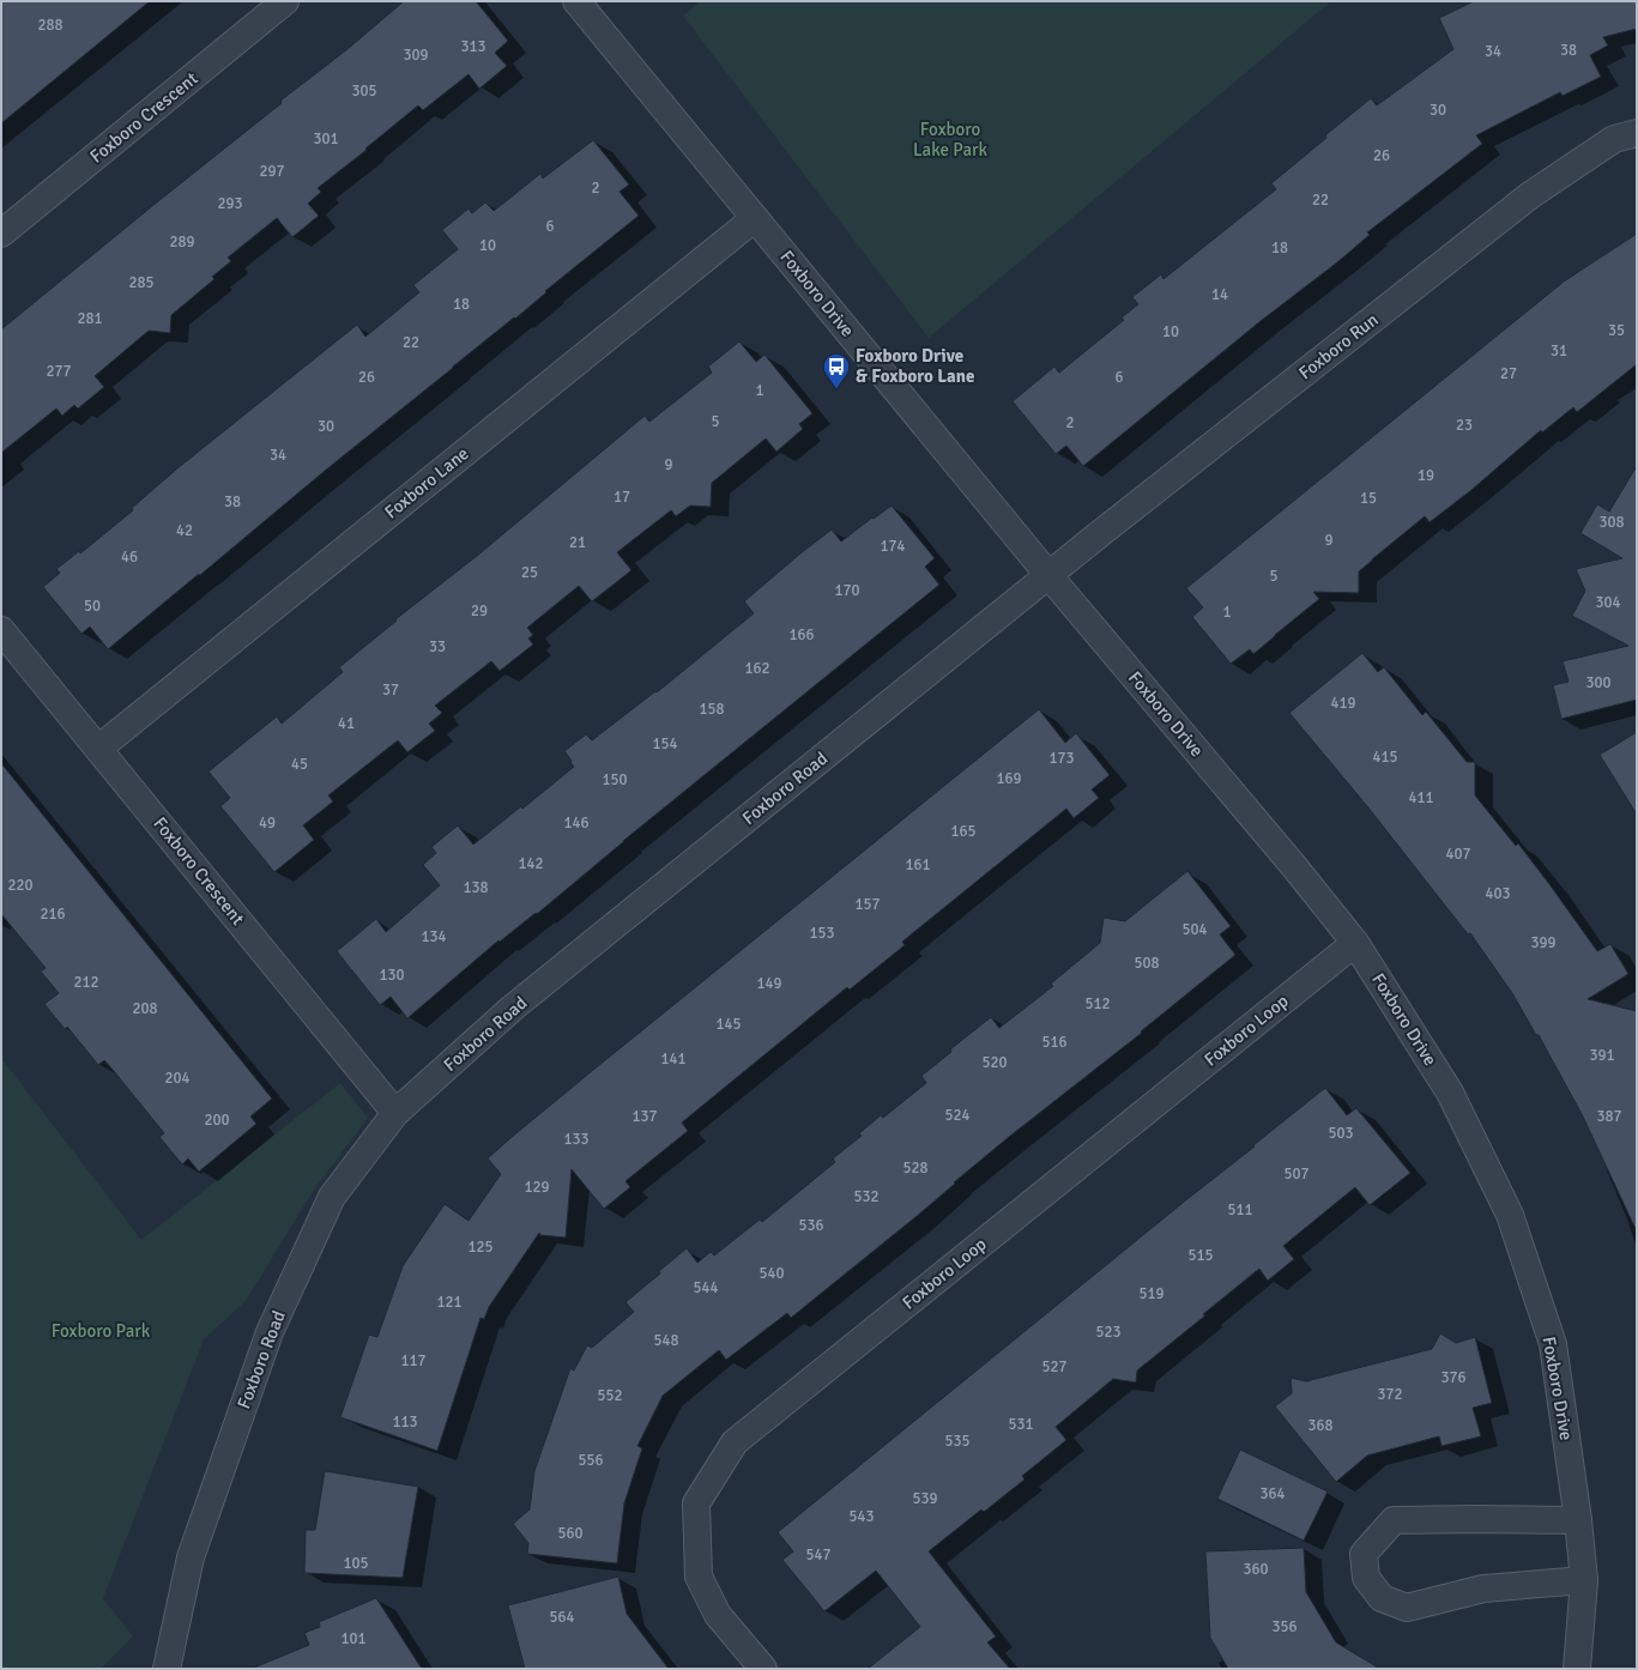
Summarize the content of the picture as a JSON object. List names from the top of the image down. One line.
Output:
{"streets":{"street":["Foxboro Crescent","Foxboro Drive","Foxboro Run","Foxboro Lane","Foxboro Road","Foxboro Loop"]},"crossings":[["Foxboro Crescent","Foxboro Lane"],["Foxboro Crescent","Foxboro Road"],["Foxboro Drive","Foxboro Run"],["Foxboro Drive","Foxboro Lane"],["Foxboro Drive","Foxboro Road"],["Foxboro Drive","Foxboro Loop"],["Foxboro Run","Foxboro Road"]],"parks":["Foxboro Lake Park","Foxboro Park"],"places":{"bus stop":["Foxboro Drive & Foxboro Lane"]},"house_numbers":["288","313","38","34","309","305","30","301","26","297","2","22","293","6","289","10","18","285","14","18","281","35","10","22","31","277","27","26","6","1","5","2","23","30","34","9","19","17","15","38","308","42","9","21","174","46","25","5","170","304","50","29","1","166","33","162","300","37","419","158","41","154","415","173","45","169","150","411","49","146","165","407","142","161","220","138","403","157","216","504","153","134","399","508","130","212","149","512","208","145","516","391","141","520","204","524","137","387","200","503","133","528","507","129","532","511","536","125","515","540","544","519","121","523","548","117","527","376","372","552","113","531","368","535","556","364","539","543","560","547","105","360","564","356","101"]}
